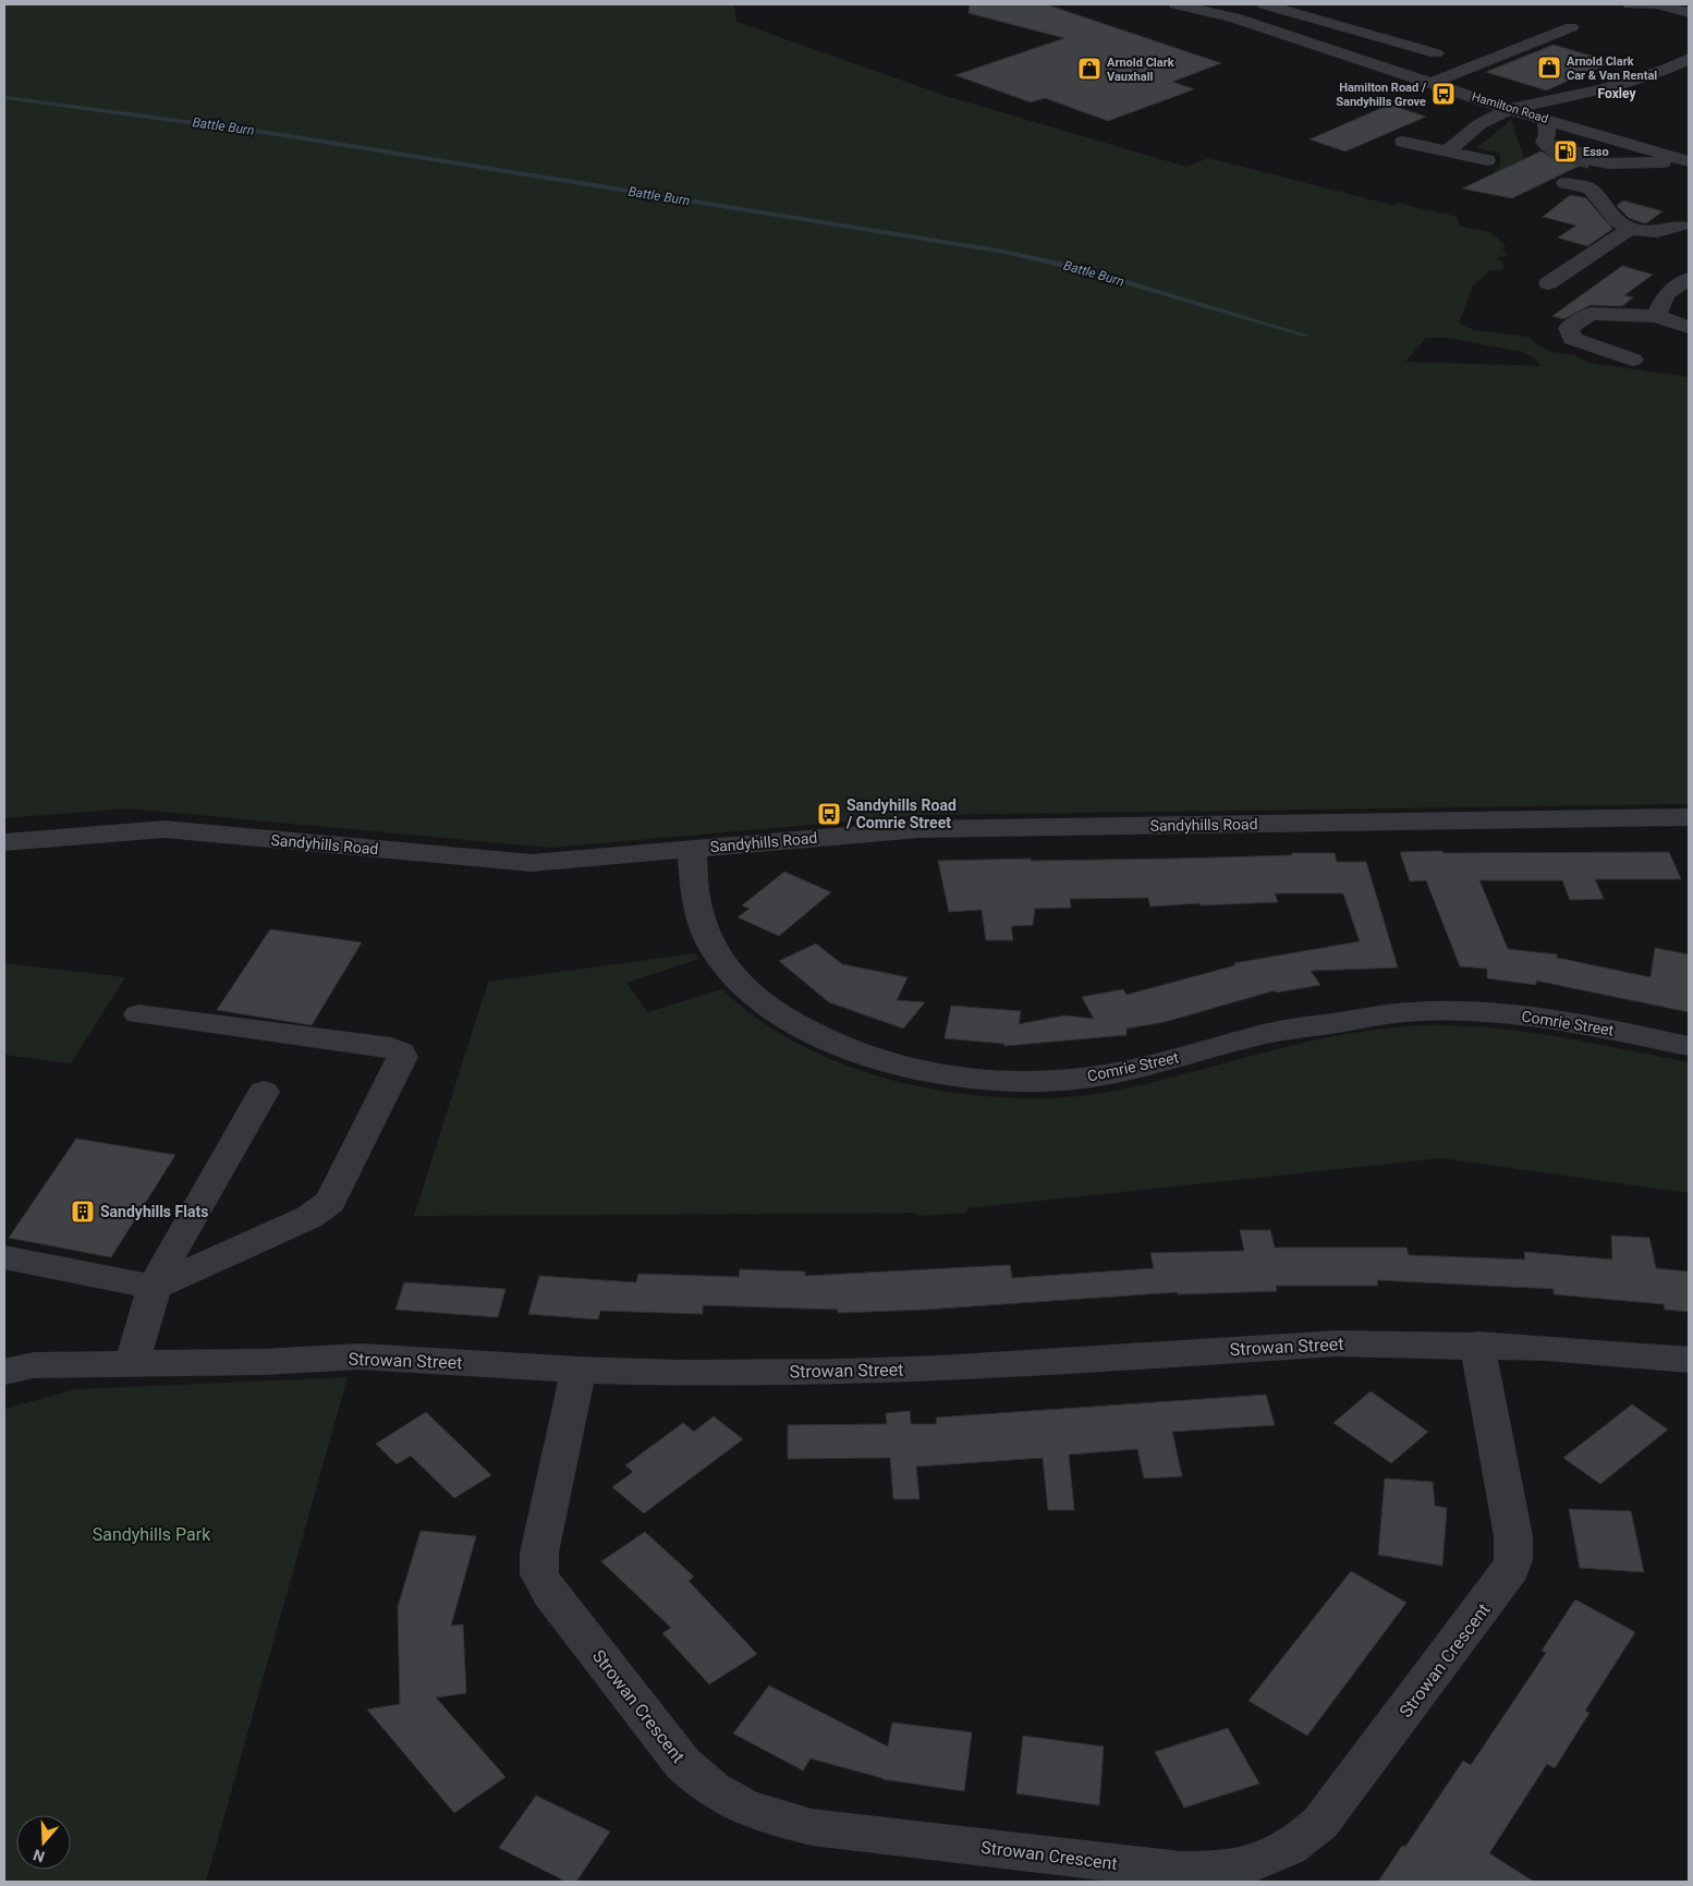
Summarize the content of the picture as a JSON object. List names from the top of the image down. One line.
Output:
{"streets":{"street":["Hamilton Road","Sandyhills Road","Comrie Street","Strowan Street","Strowan Crescent"]},"crossings":[["Sandyhills Road","Comrie Street"],["Strowan Street","Strowan Crescent"]],"districts":["Foxley"],"water":["Battle Burn"],"parks":["Sandyhills Park"],"places":{"shop":["Arnold Clark Car & Van Rental","Arnold Clark Vauxhall"],"bus stop":["Hamilton Road / Sandyhills Grove","Sandyhills Road / Comrie Street"],"fuel station":["Esso"],"building":["Sandyhills Flats"]},"north":"bottom"}
